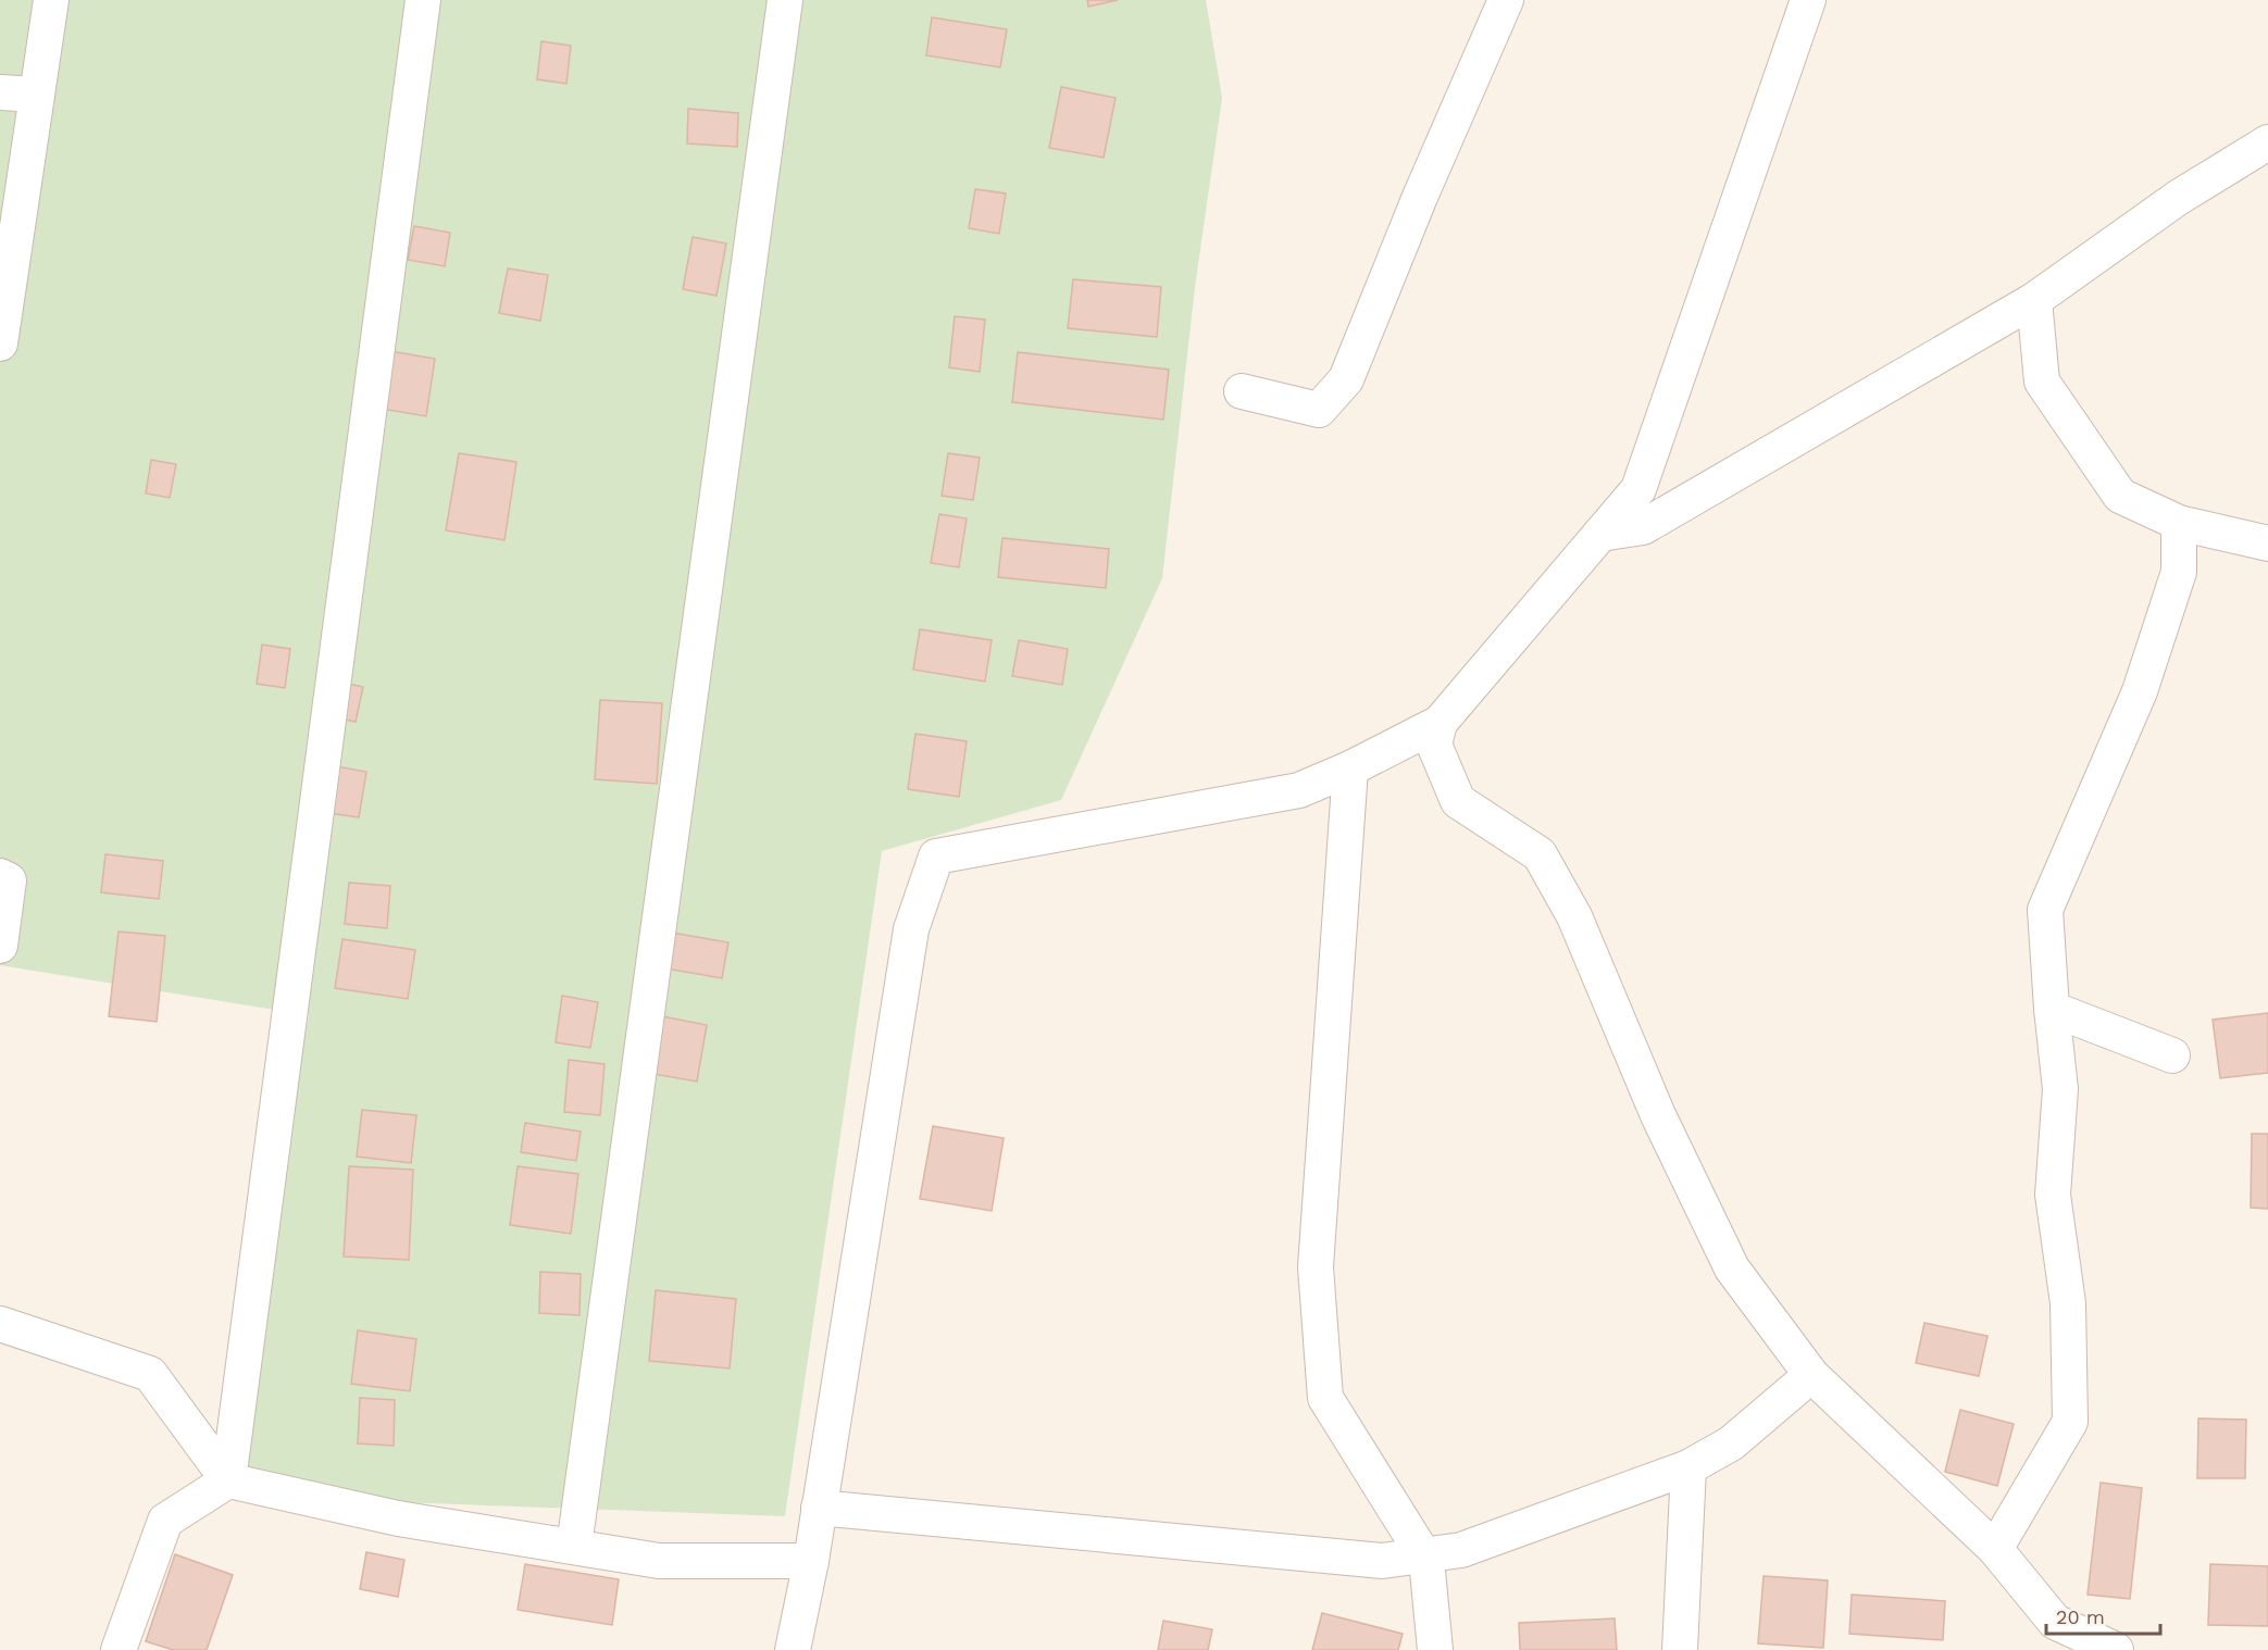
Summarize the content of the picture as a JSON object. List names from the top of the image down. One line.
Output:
{"scale_bar":"20 m"}
